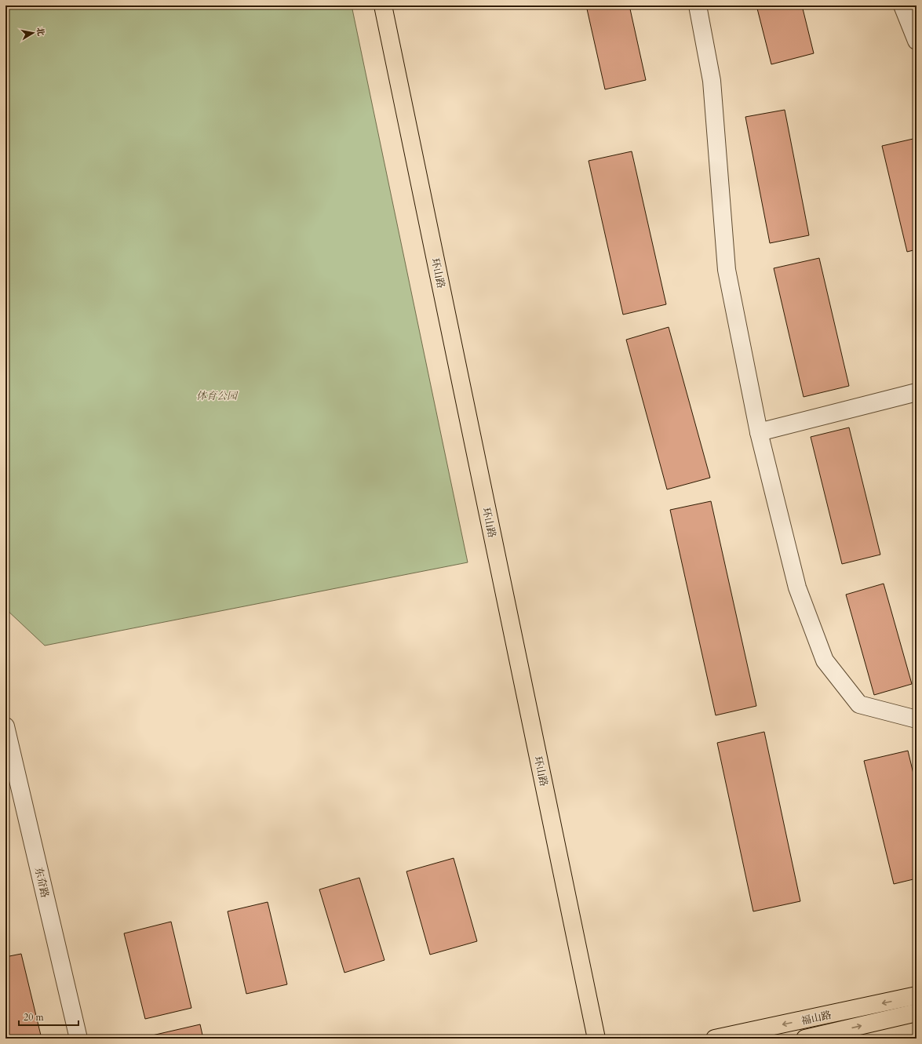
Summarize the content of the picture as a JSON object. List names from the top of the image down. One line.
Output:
{"streets":{"main road":["环山路","福山路"],"street":["东夼路"]},"parks":["体育公园"],"scale_bar":"20 m","north":"right"}
